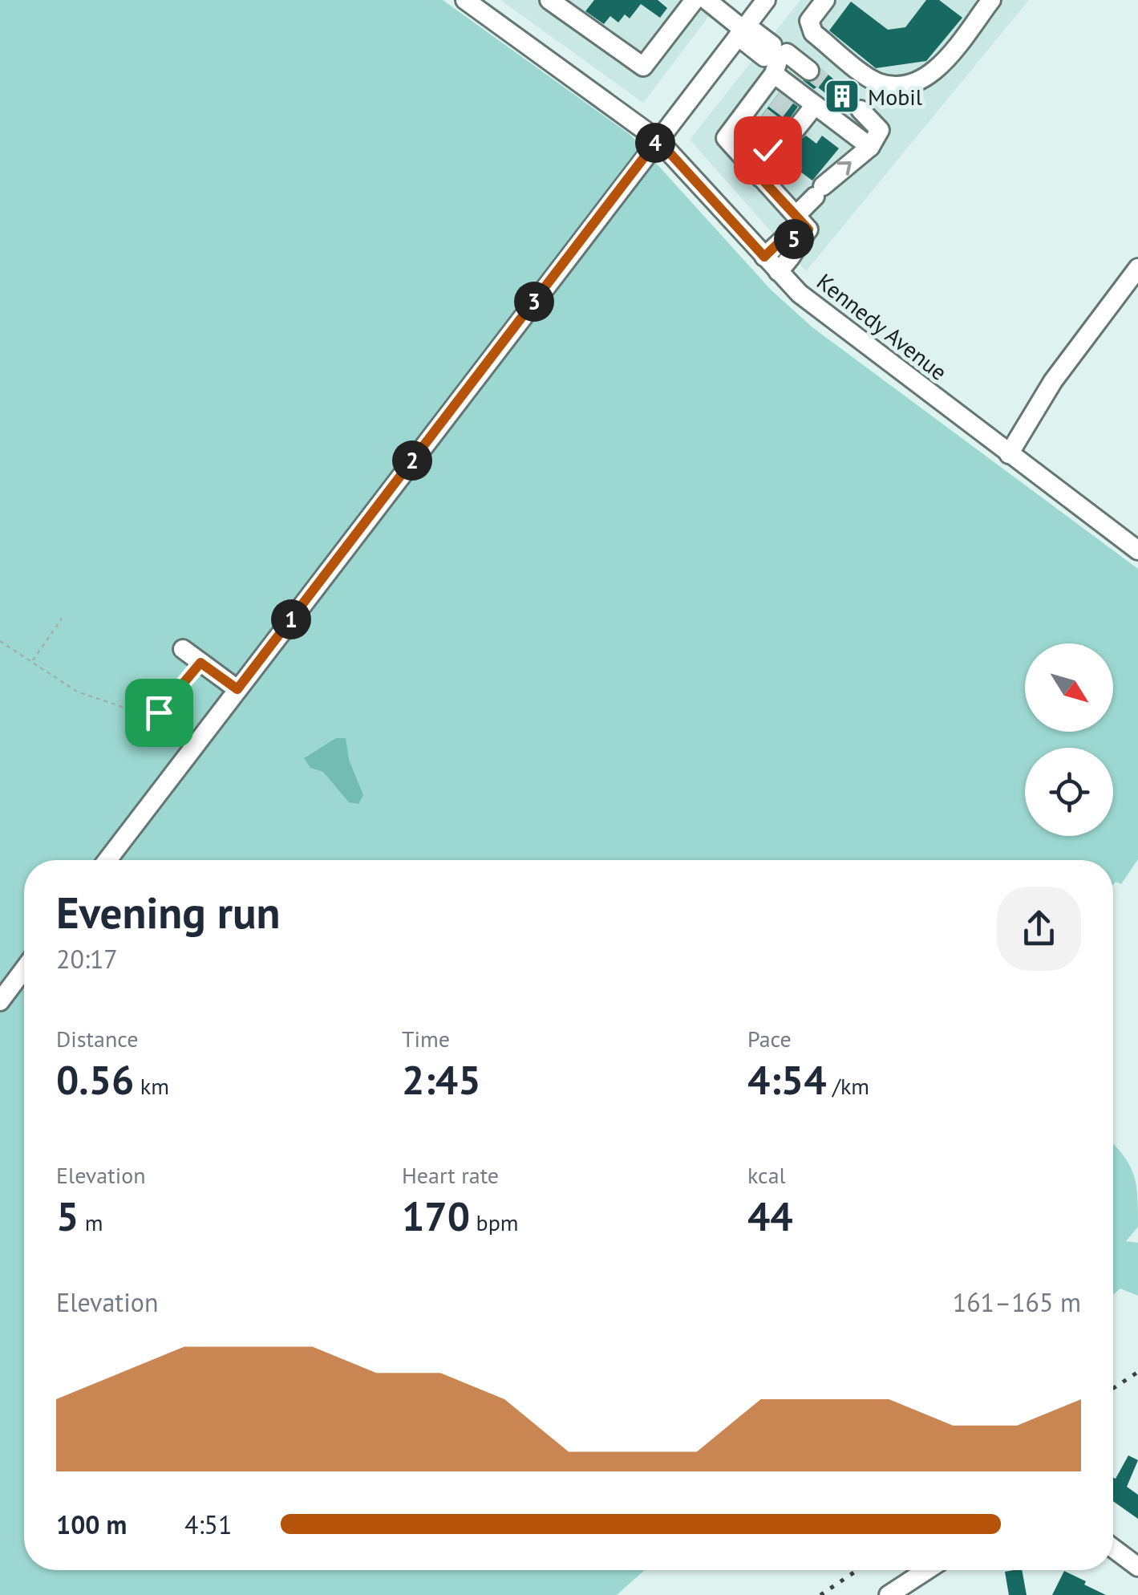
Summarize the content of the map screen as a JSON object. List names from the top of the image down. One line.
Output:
{"streets":{"street":["Kennedy Avenue"]},"places":{"building":["Mobil"]},"north":"bottom right","page":{"pins":["4","5","3","2","1"],"heading":["Evening run","20:17"],"stats":[["Distance","0.56 km"],["Time","2:45"],["Pace","4:54 /km"],["Elevation","5 m"],["Heart rate","170 bpm"],["kcal","44"]],"chart":["Elevation","161–165 m"],"list":[{"name":"100 m","note":"4:51"}]}}
